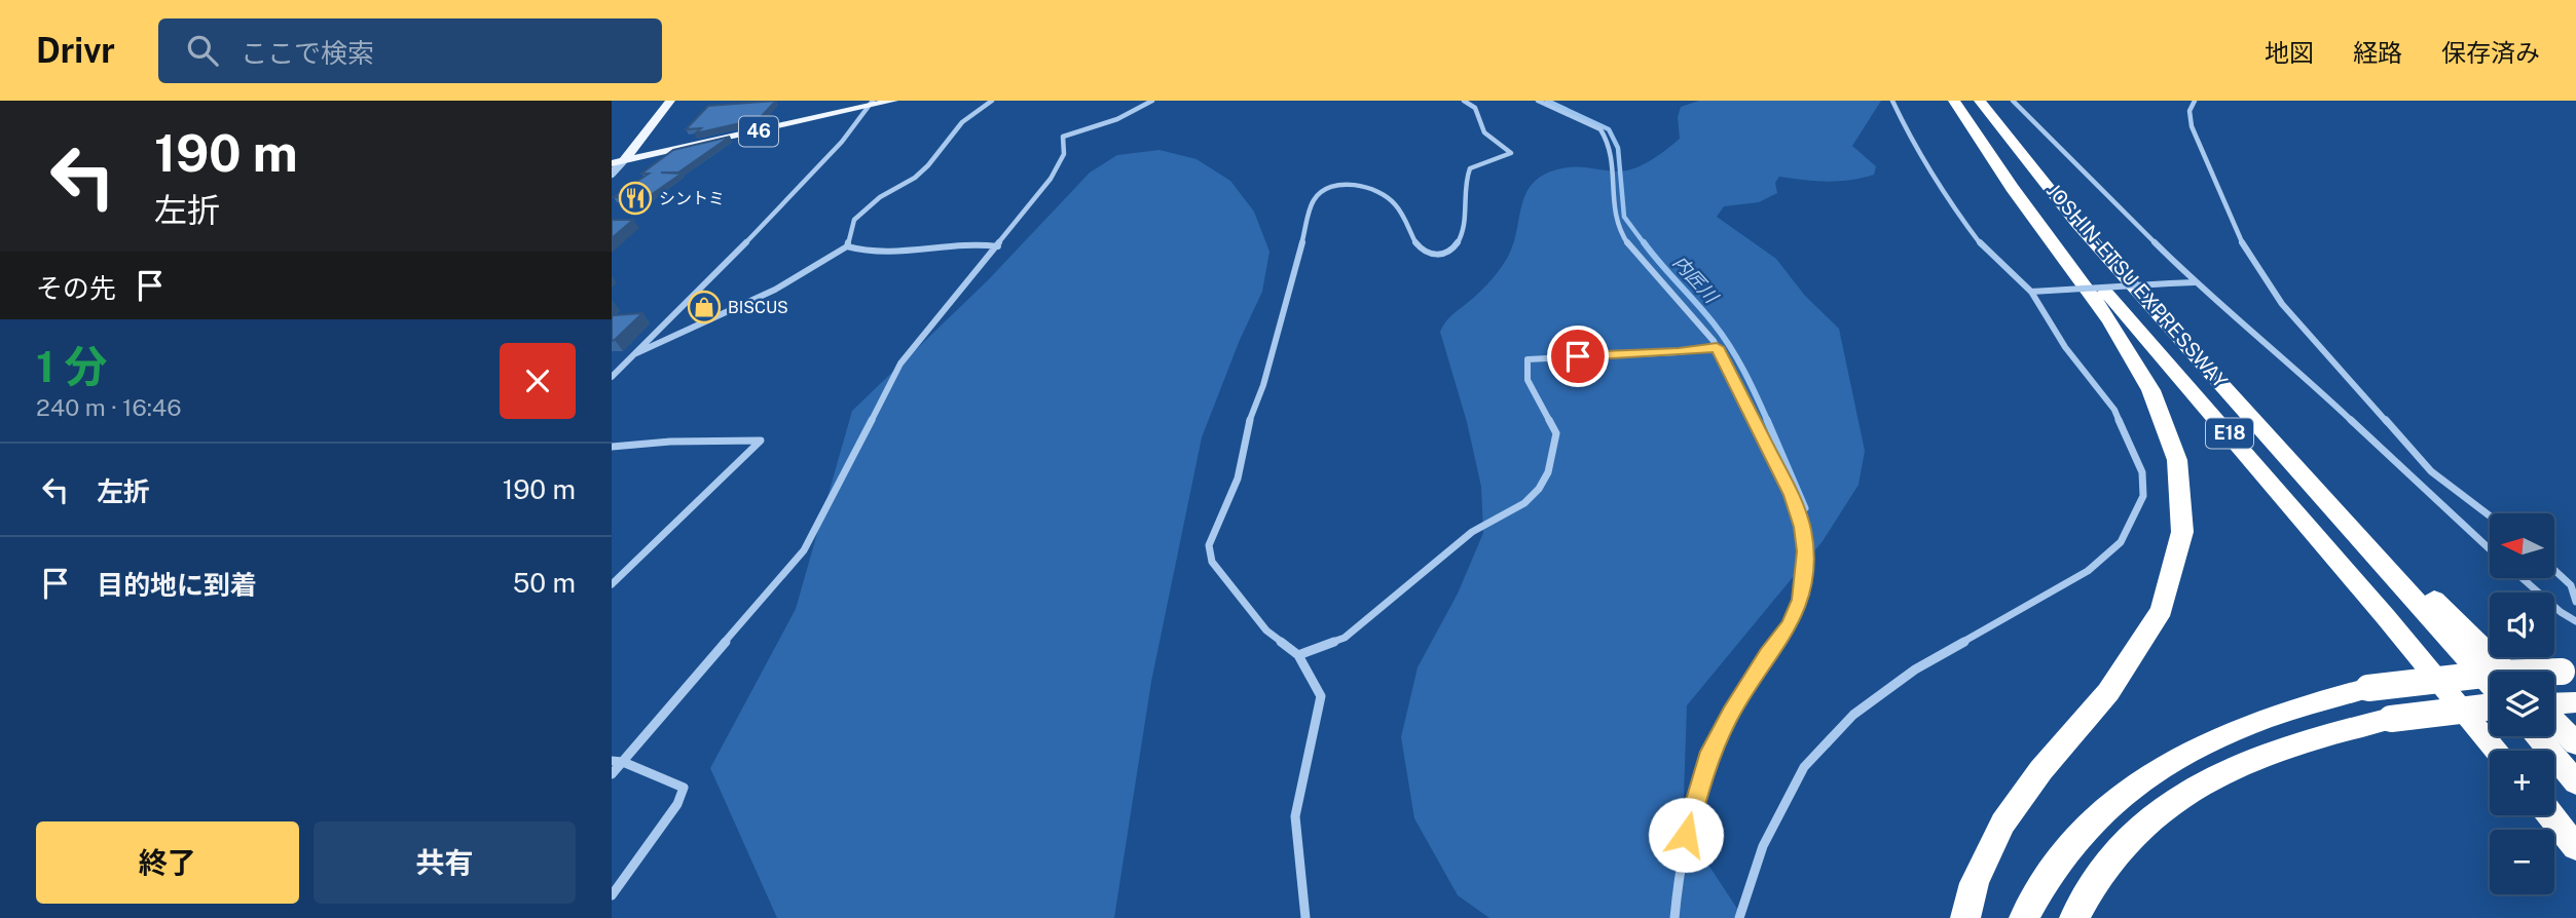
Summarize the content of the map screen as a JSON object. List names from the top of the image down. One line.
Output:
{"streets":{"highway":["JOSHIN-ETSU EXPRESSWAY","E18"],"main road":["46"]},"water":["内匠川"],"places":{"restaurant":["シントミ"],"shop":["BISCUS"]},"north":"left","page":{"header":"Drivr","search":"ここで検索","nav":["地図","経路","保存済み"],"turn":["190 m","左折"],"then":"その先","heading":["1 分","240 m · 16:46"],"list":[{"name":"左折","value":"190 m"},{"name":"目的地に到着","value":"50 m"}],"map_buttons":["+","−"],"buttons":["終了","共有"]}}
